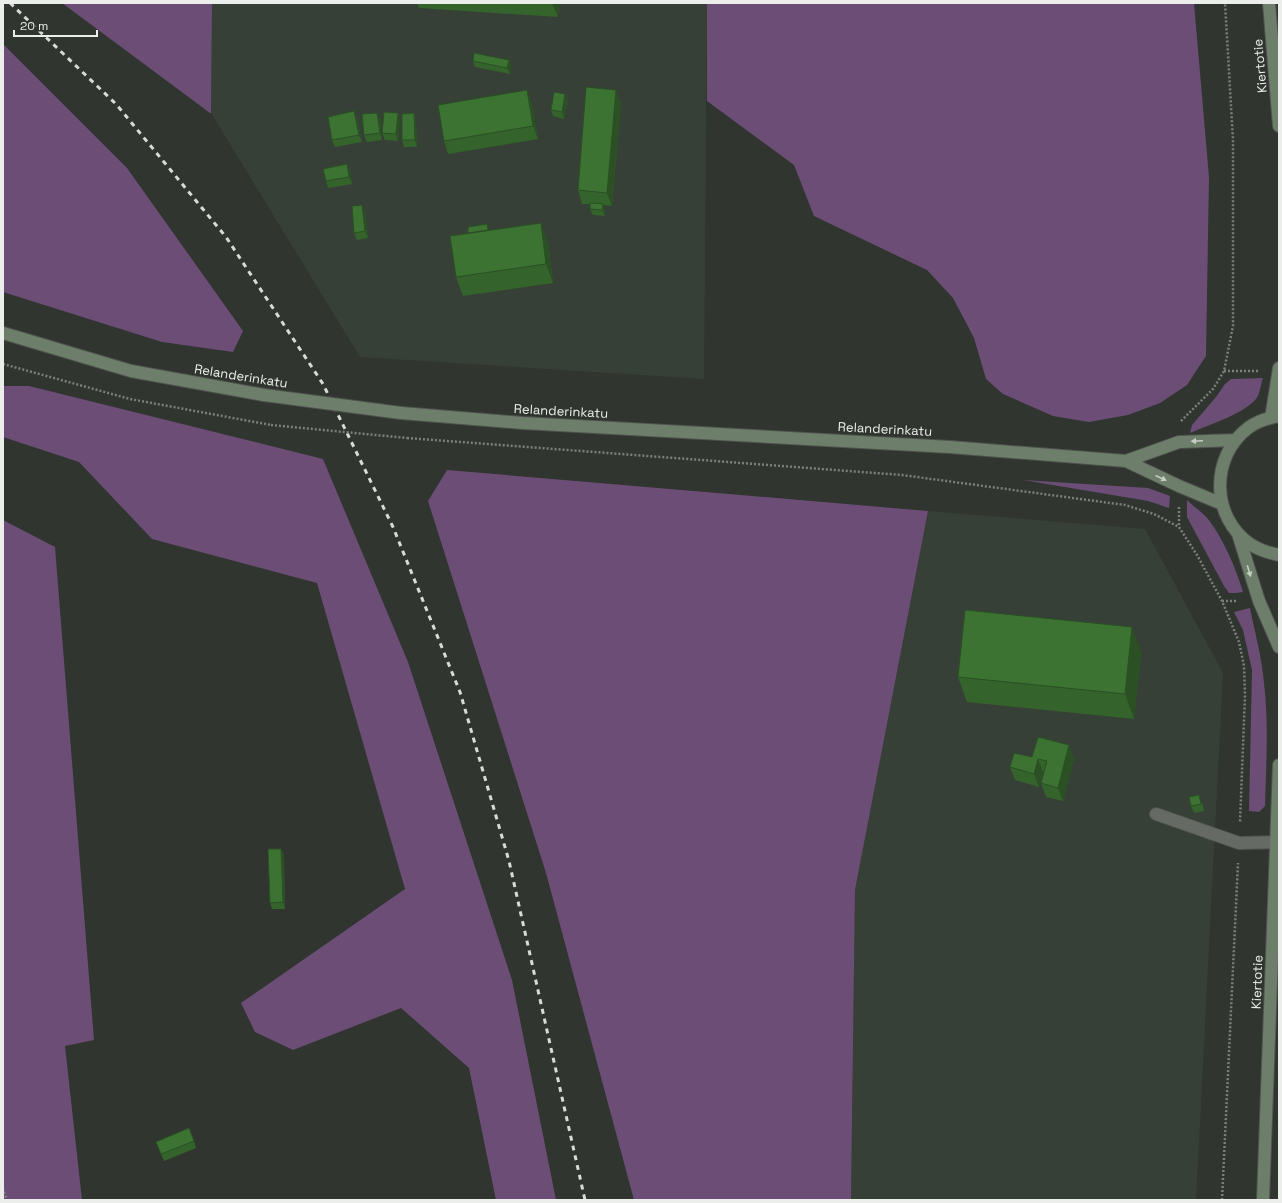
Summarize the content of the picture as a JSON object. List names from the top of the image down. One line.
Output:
{"streets":{"main road":["Kiertotie","Relanderinkatu"]},"scale_bar":"20 m"}
